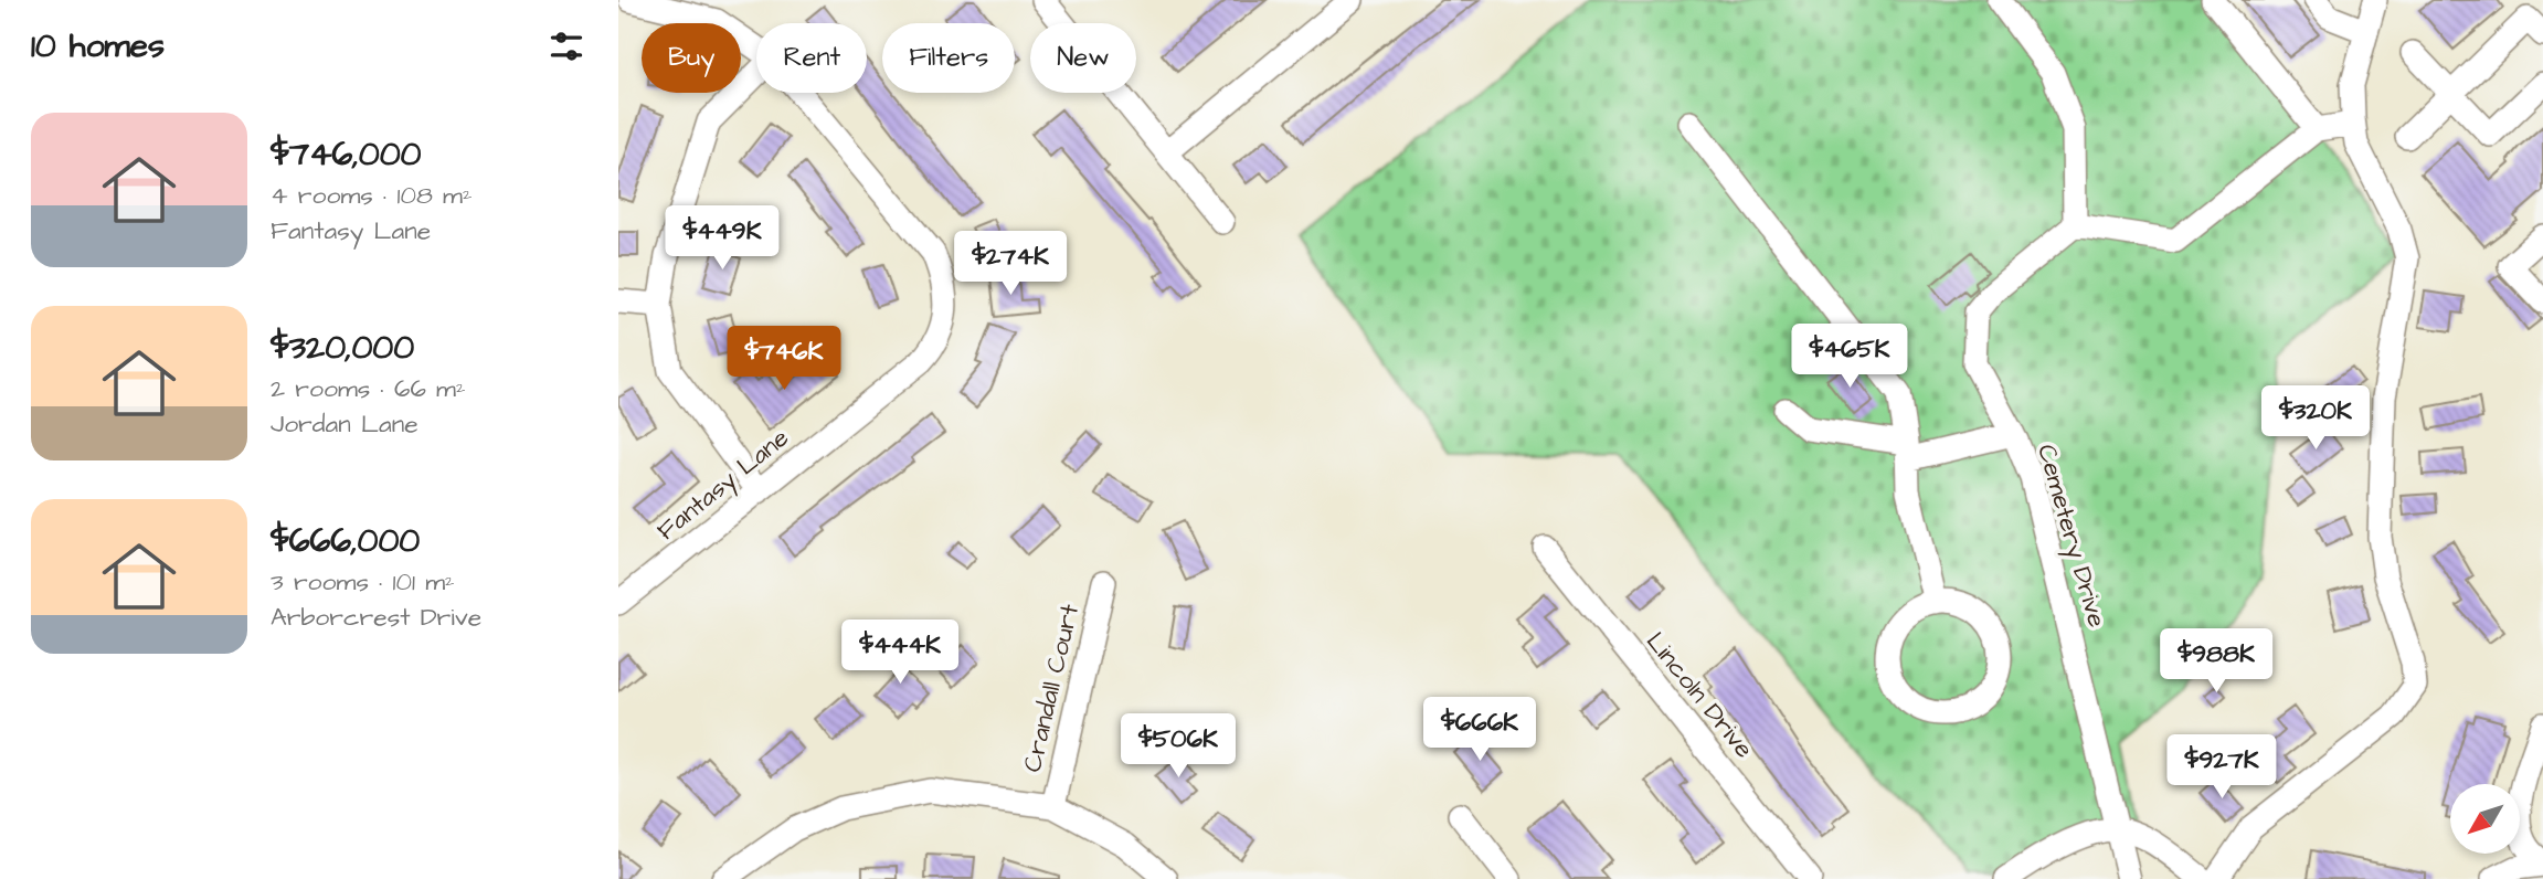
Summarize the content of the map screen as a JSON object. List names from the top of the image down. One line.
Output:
{"streets":{"street":["Fantasy Lane","Cemetery Drive","Crandall Court","Lincoln Drive"]},"north":"bottom left","page":{"heading":"10 homes","chip":["Buy","Rent","Filters","New"],"list":[{"name":"$746,000","note":"4 rooms · 108 m² · Fantasy Lane"},{"name":"$320,000","note":"2 rooms · 66 m² · Jordan Lane"},{"name":"$666,000","note":"3 rooms · 101 m² · Arborcrest Drive"}],"price":["$449K","$274K","$465K","$746K","$320K","$444K","$988K","$666K","$506K","$927K"]}}
